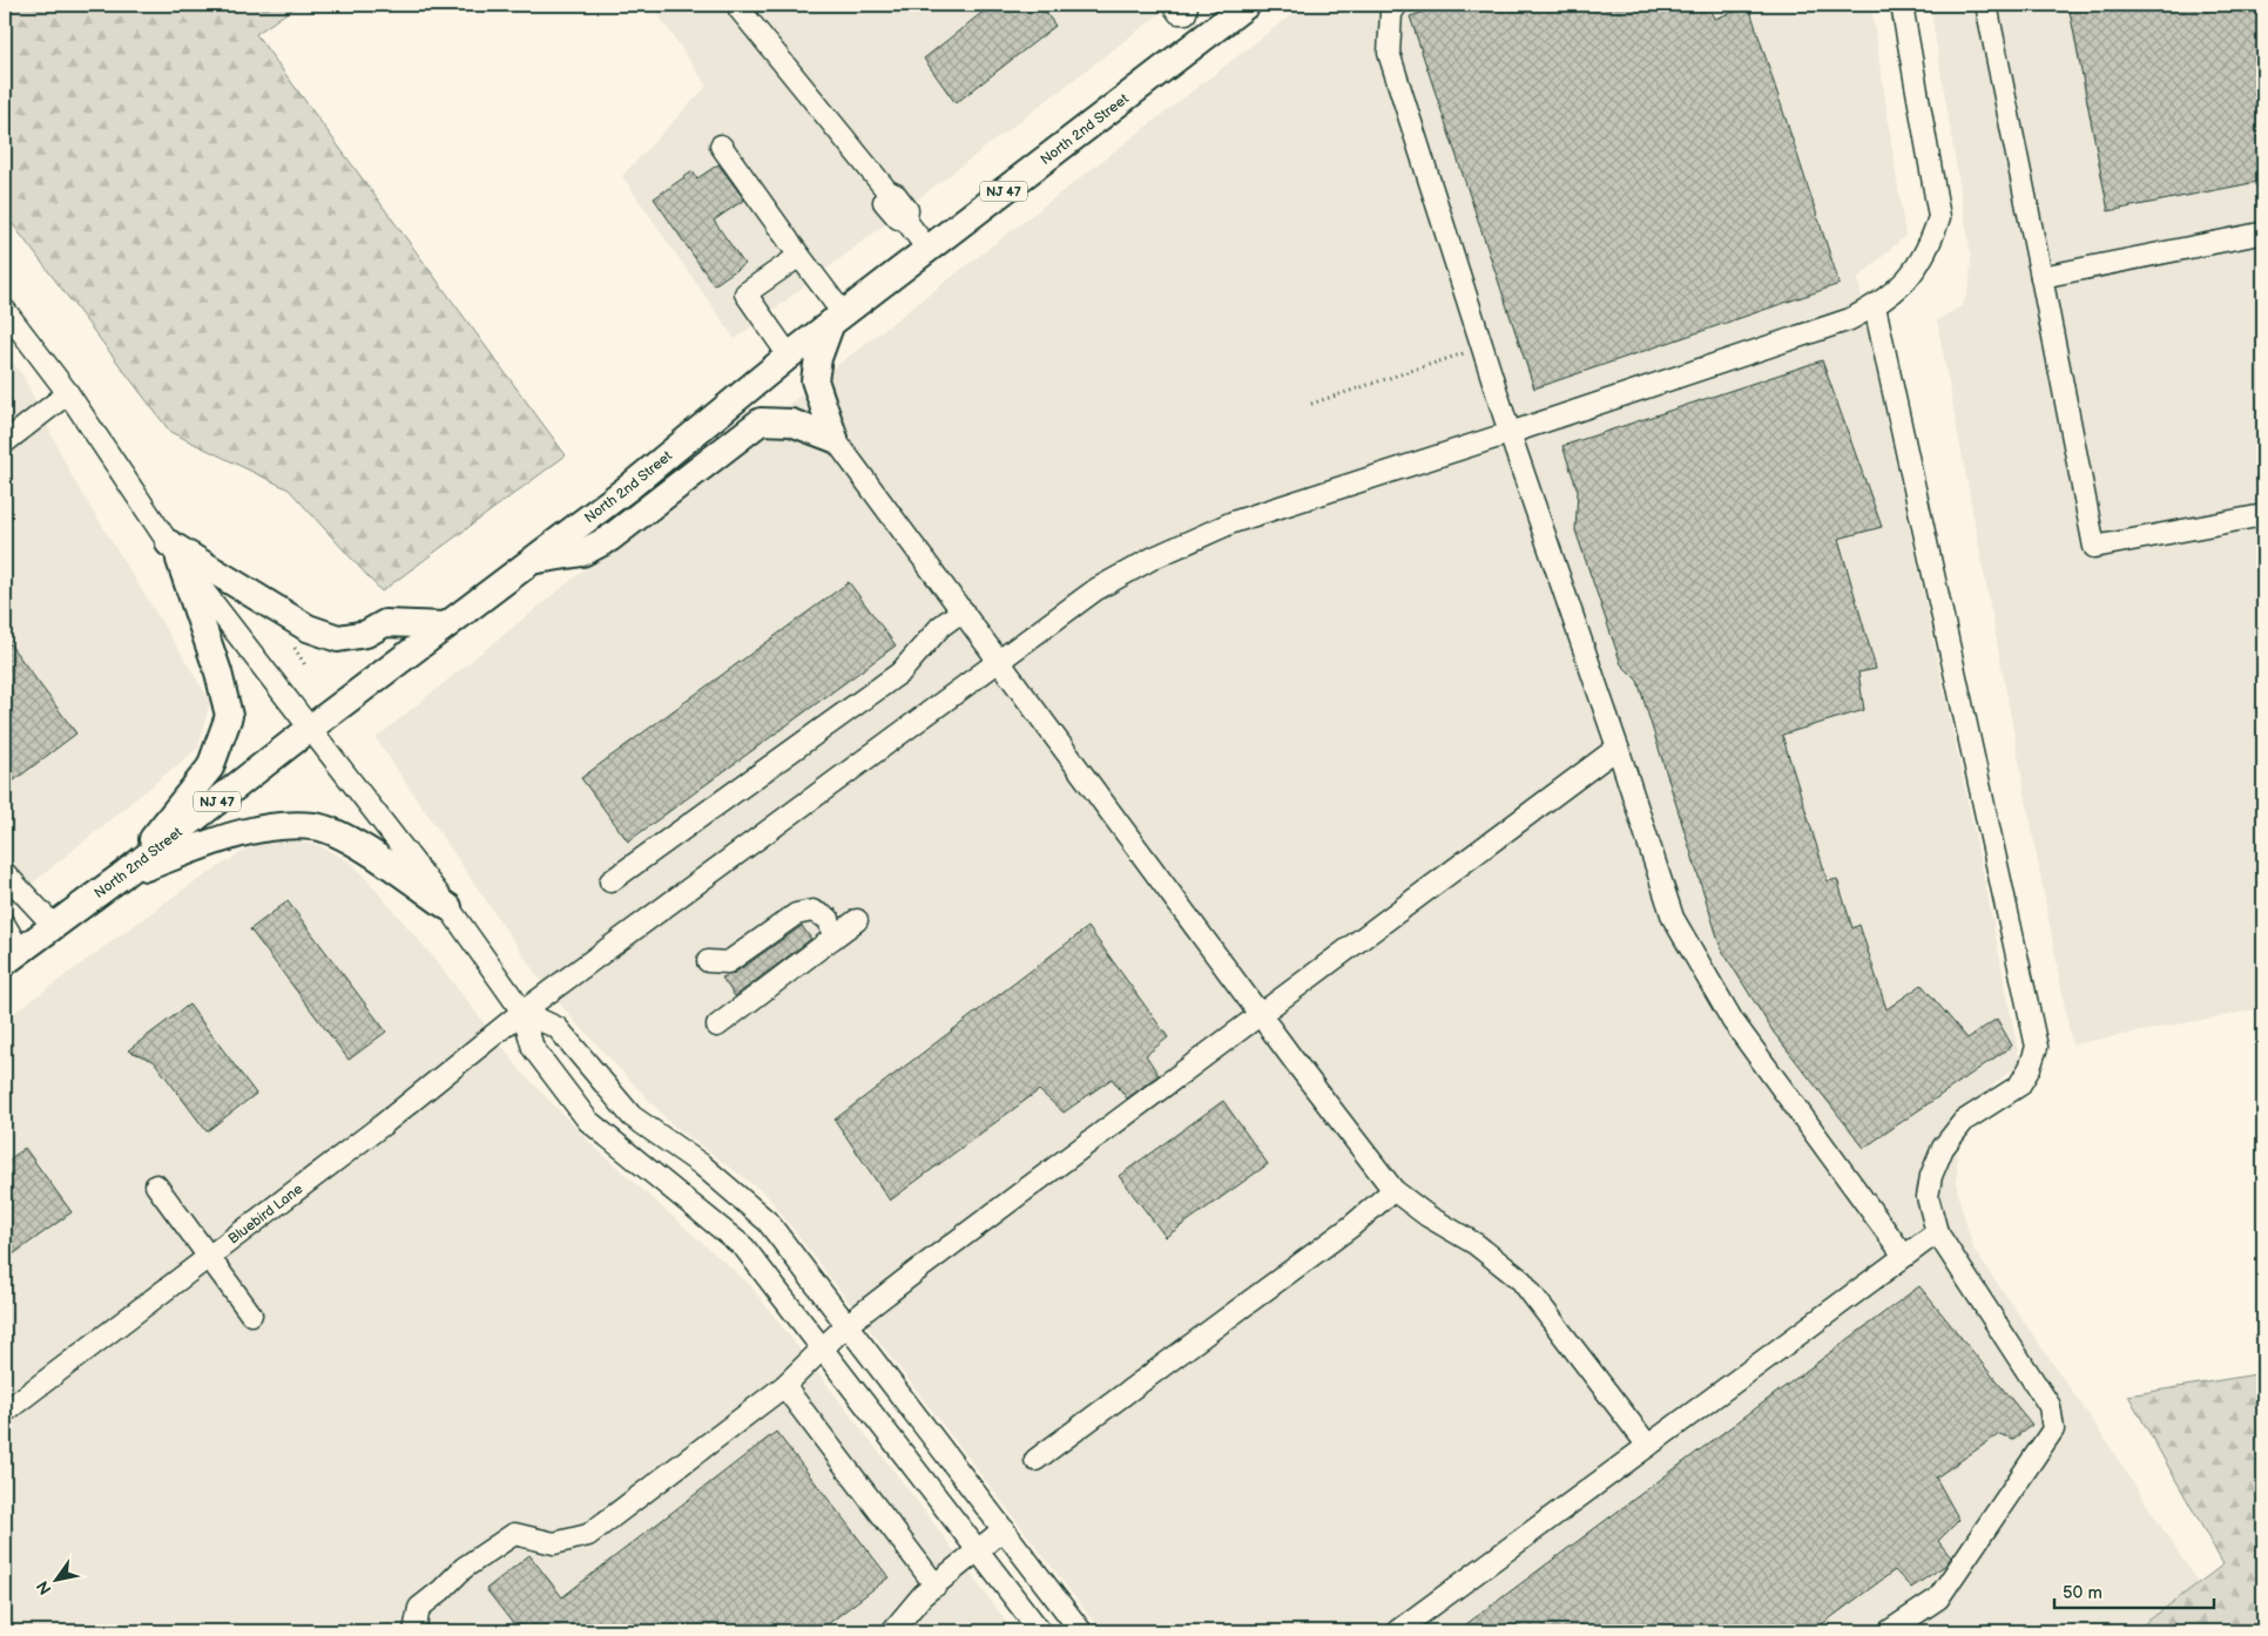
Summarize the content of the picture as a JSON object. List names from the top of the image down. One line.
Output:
{"streets":{"main road":["North 2nd Street","NJ 47"],"street":["Bluebird Lane"]},"scale_bar":"50 m","north":"bottom left"}
